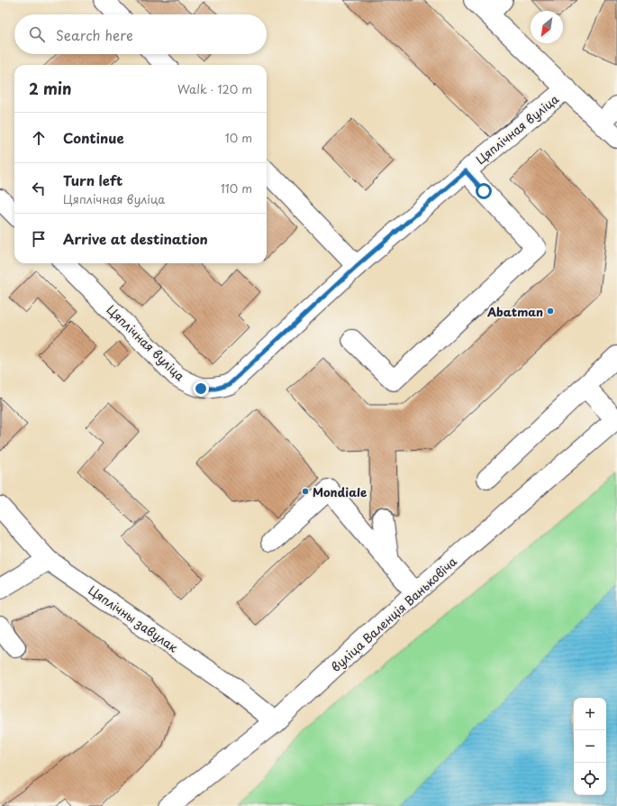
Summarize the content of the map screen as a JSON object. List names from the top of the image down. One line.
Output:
{"streets":{"street":["Цяплічная вуліца","вуліца Валенція Ваньковіча","Цяплічны завулак"]},"crossings":[["вуліца Валенція Ваньковіча","Цяплічны завулак"]],"places":["Abatman","Mondiale"],"north":"bottom left","page":{"search":"Search here","heading":["2 min","Walk · 120 m"],"list":[["Continue","10 m"],["Turn left","Цяплічная вуліца","110 m"],"Arrive at destination"],"map_buttons":["+","−"]}}
